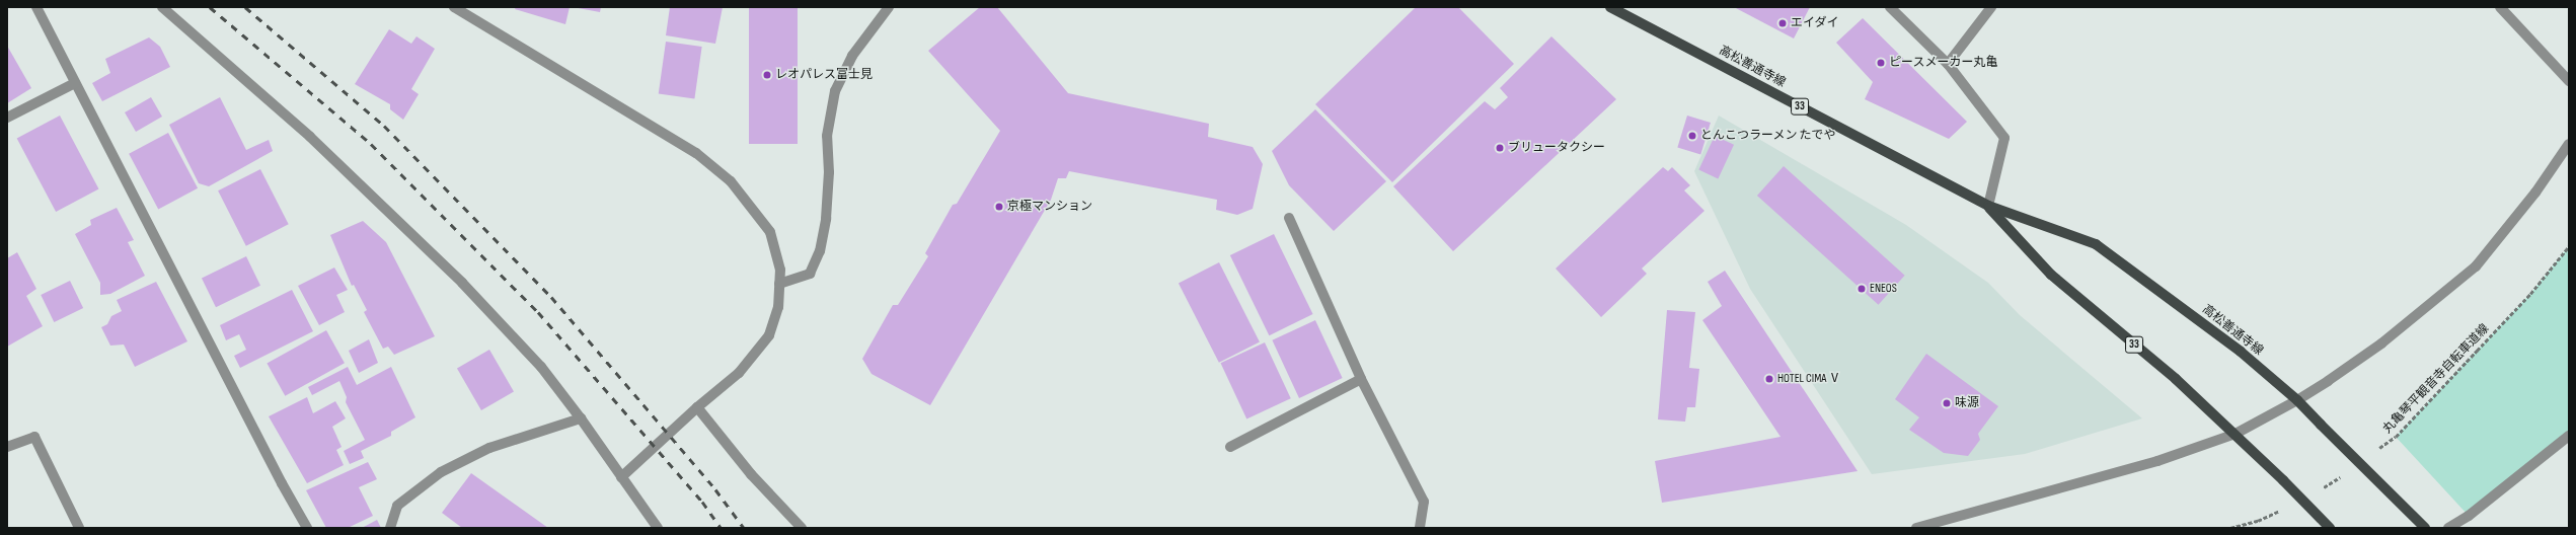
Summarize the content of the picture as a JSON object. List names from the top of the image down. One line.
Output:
{"streets":{"main road":["高松善通寺線","33"],"path":["丸亀琴平観音寺自転車道線"]},"places":["エイダイ","ピースメーカー丸亀","レオパレス富士見","とんこつラーメン たでや","ブリュータクシー","京極マンション","ENEOS","HOTEL CIMA Ⅴ","味源"]}
